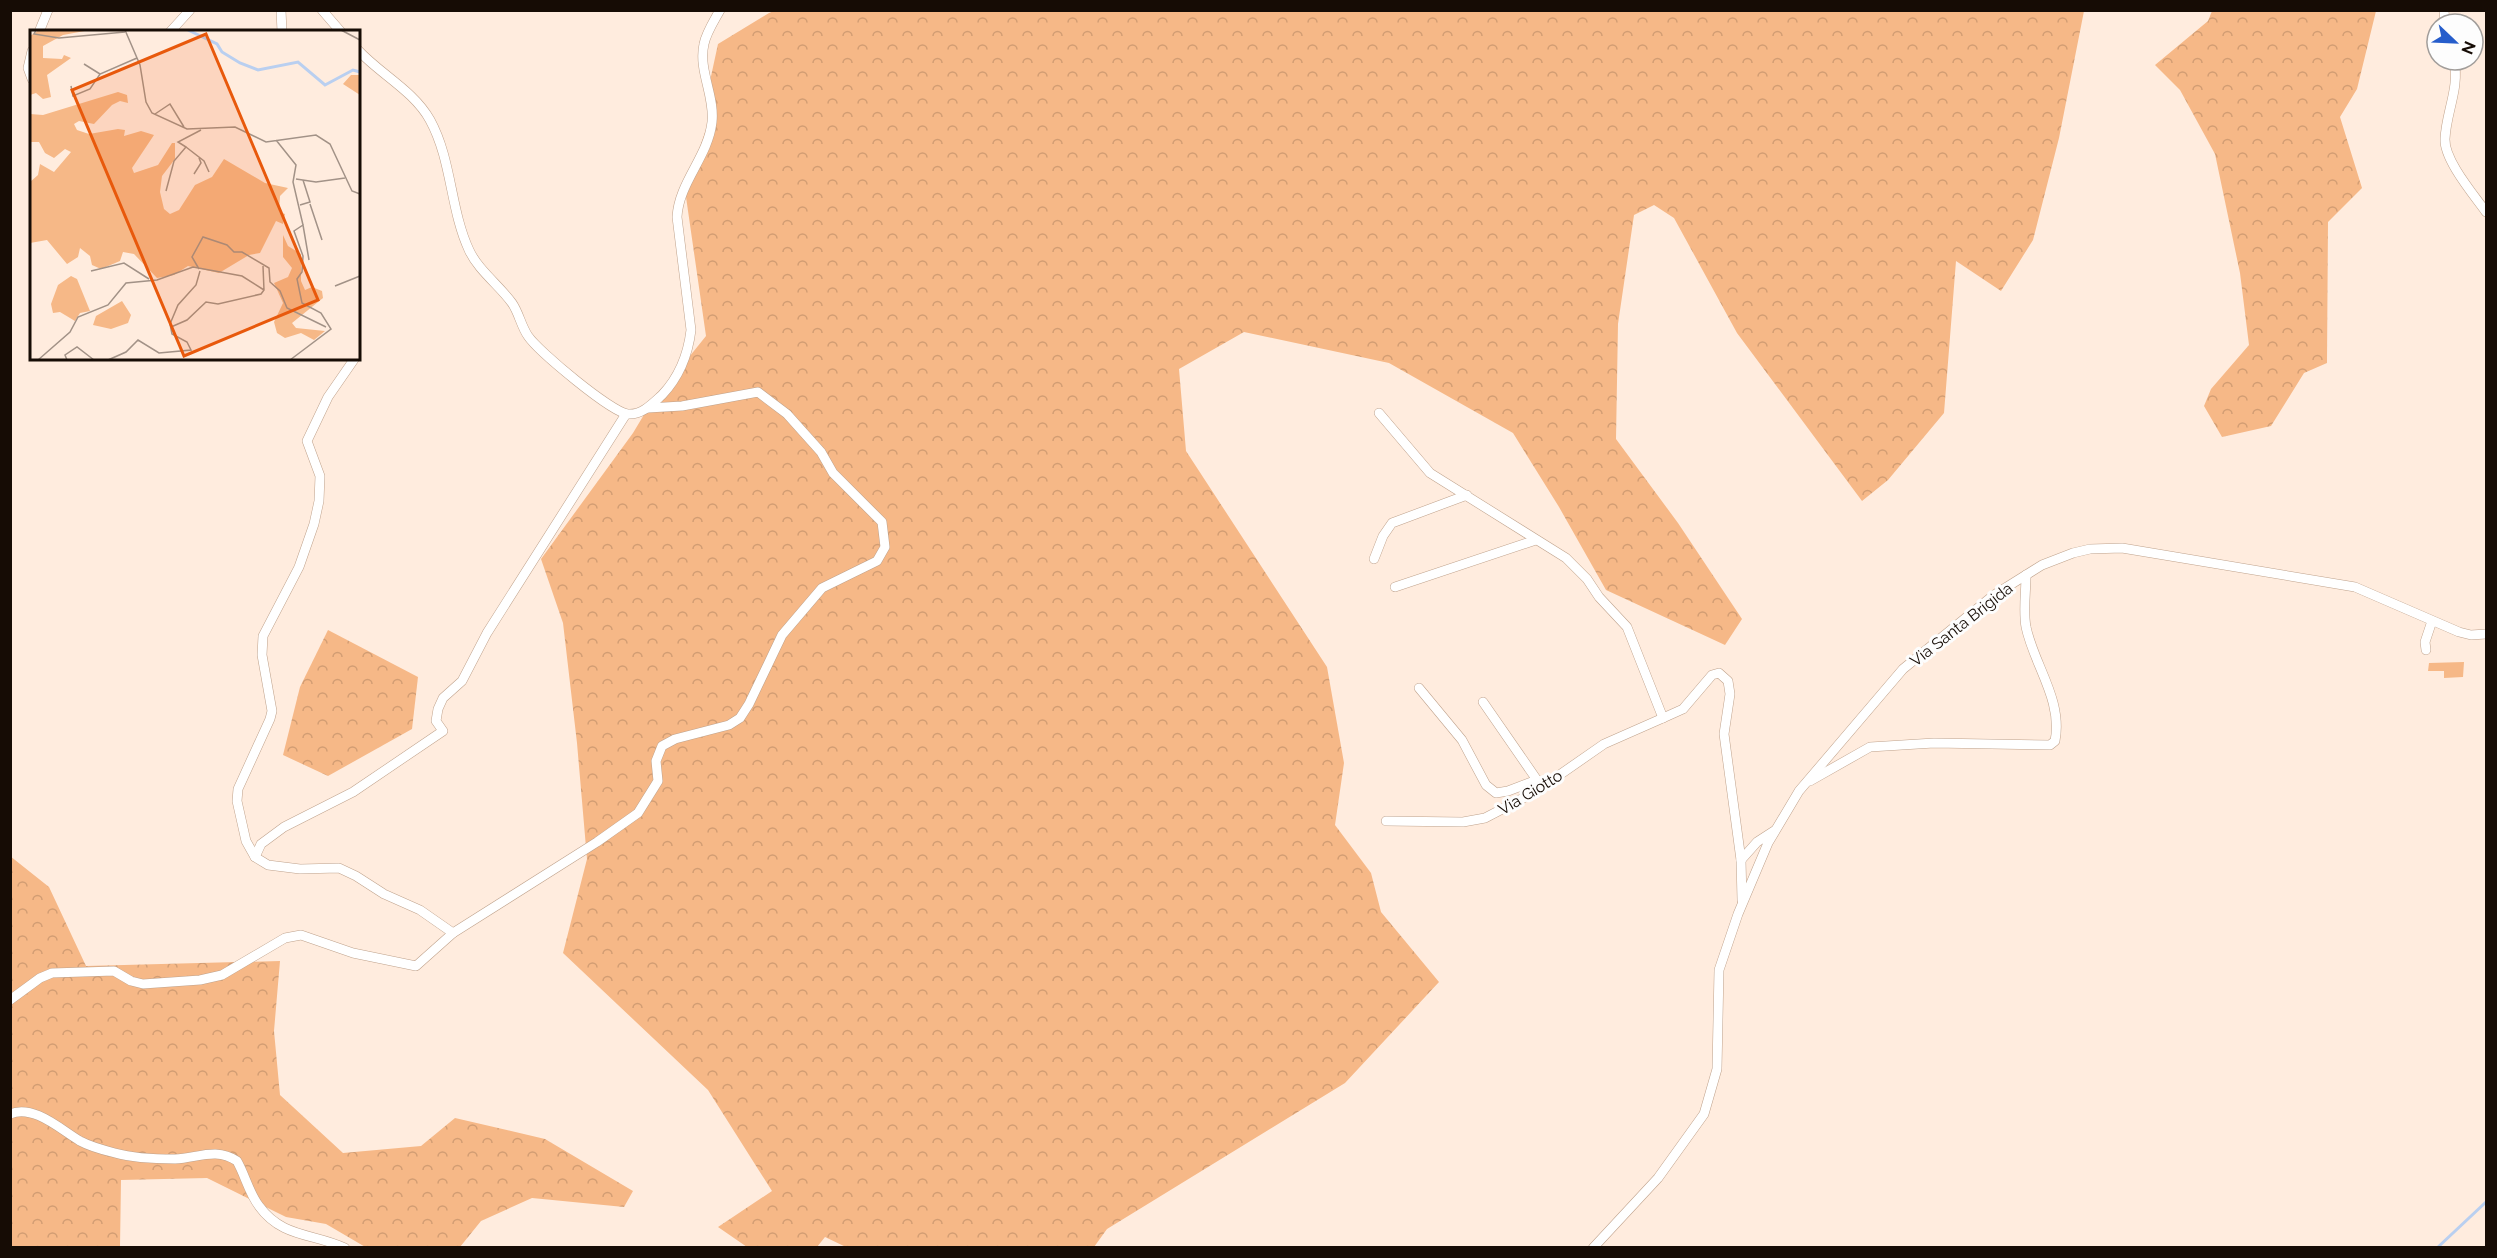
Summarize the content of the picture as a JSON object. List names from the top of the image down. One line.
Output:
{"streets":{"street":["Via Santa Brigida","Via Giotto"]},"north":"bottom right"}
